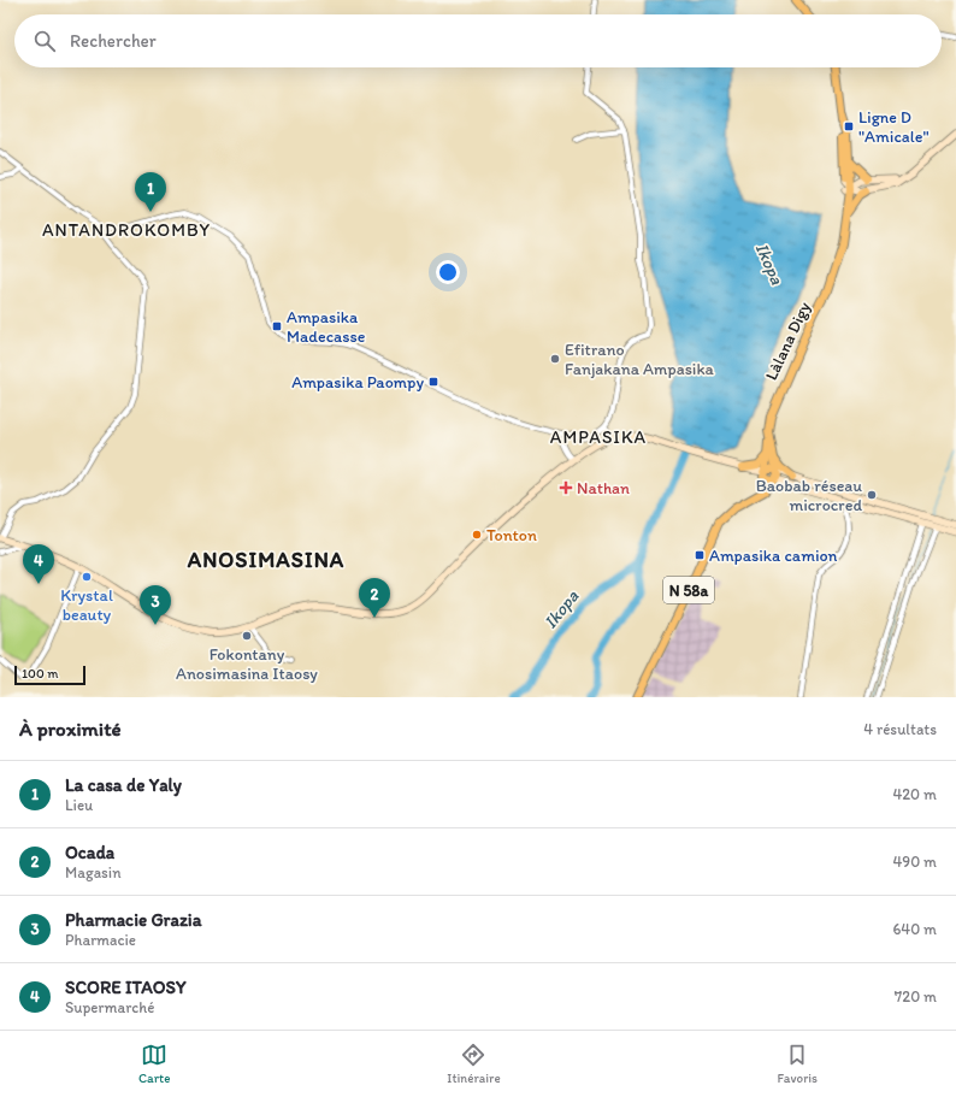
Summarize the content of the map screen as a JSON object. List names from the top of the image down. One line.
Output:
{"streets":{"main road":["Làlana Digy","N 58a"]},"districts":["ANTANDROKOMBY","AMPASIKA","ANOSIMASINA"],"water":["Ikopa"],"places":{"transit":["Ligne D \"Amicale\"","Ampasika Madecasse","Ampasika Paompy","Ampasika camion"],"other":["Efitrano Fanjakana Ampasika","Baobab réseau microcred","Tonton","Krystal beauty","Fokontany Anosimasina Itaosy"],"health":["Nathan"]},"scale_bar":"100 m","page":{"search":"Rechercher","pins":["1","4","2","3"],"scale":"100 m","heading":["À proximité","4 résultats"],"list":[{"mark":"1","name":"La casa de Yaly","note":"Lieu","value":"420 m"},{"mark":"2","name":"Ocada","note":"Magasin","value":"490 m"},{"mark":"3","name":"Pharmacie Grazia","note":"Pharmacie","value":"640 m"},{"mark":"4","name":"SCORE ITAOSY","note":"Supermarché","value":"720 m"}],"nav":["Carte","Itinéraire","Favoris"]}}
